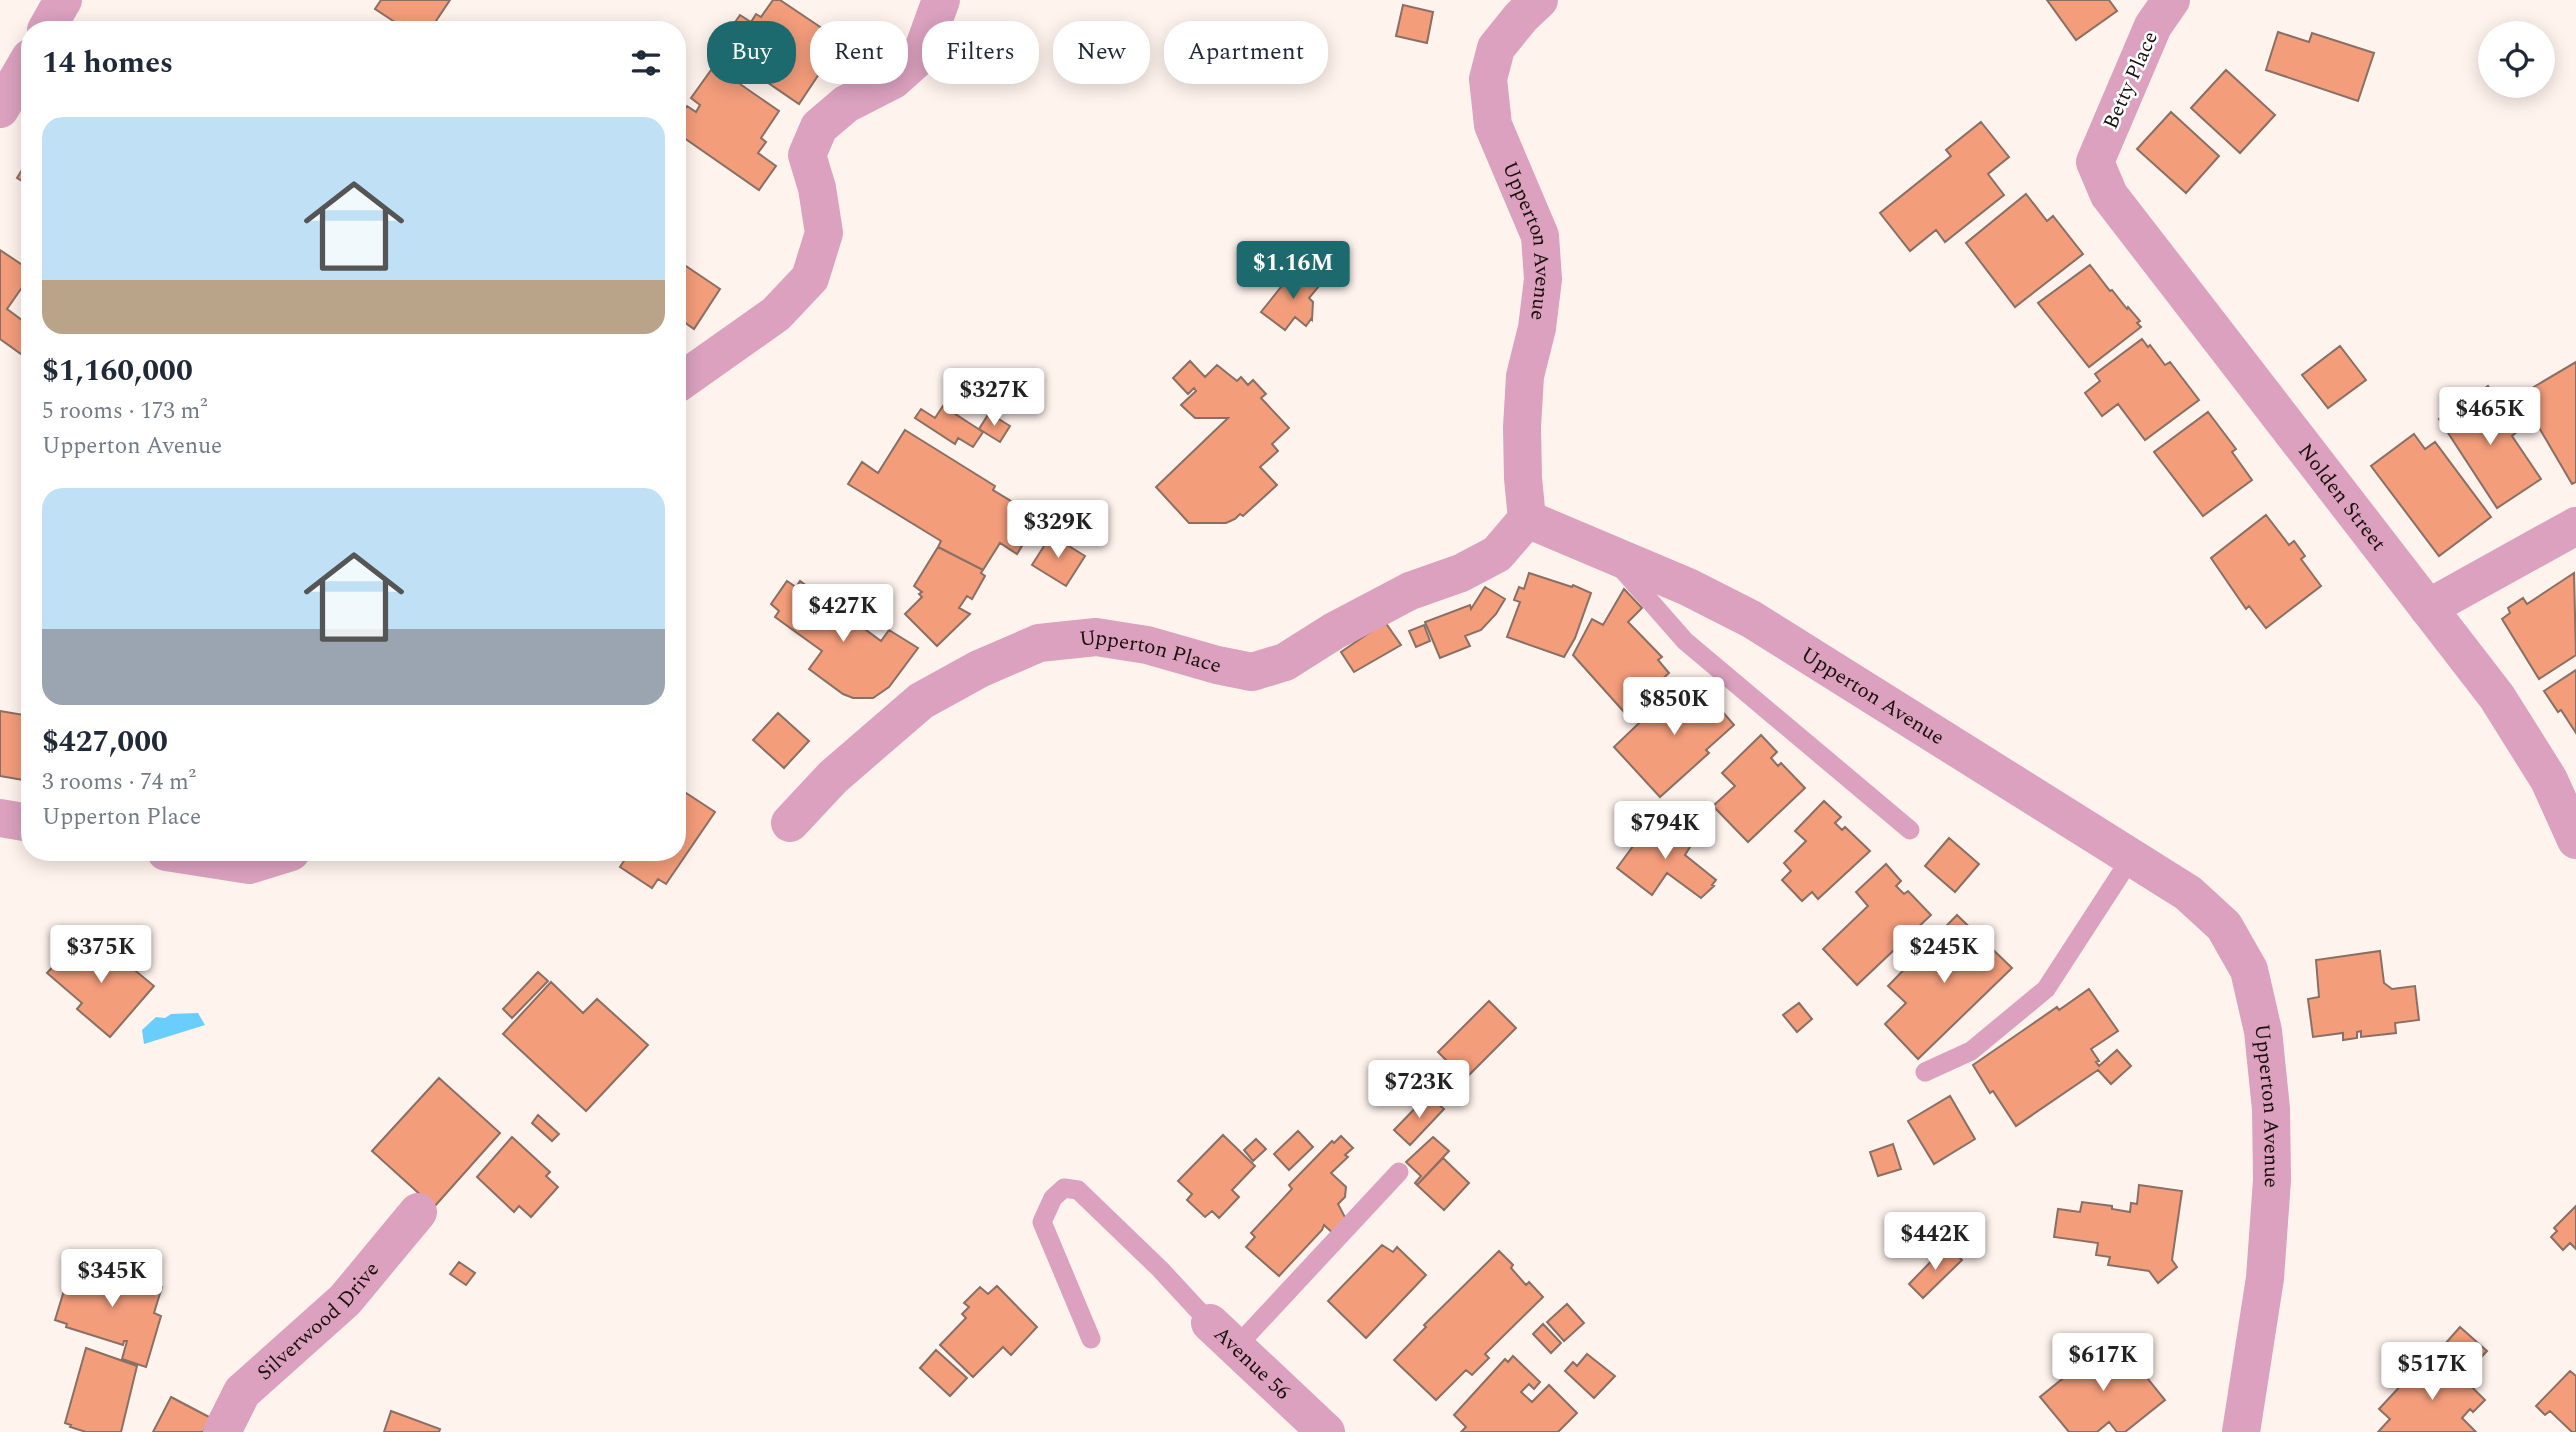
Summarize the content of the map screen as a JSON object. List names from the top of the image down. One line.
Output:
{"streets":{"street":["Betty Place","Upperton Avenue","Nolden Street","Upperton Place","Silverwood Drive","Avenue 56"]},"crossings":[["Betty Place","Nolden Street"],["Upperton Avenue","Upperton Place"]],"page":{"chip":["Buy","Rent","Filters","New","Apartment"],"heading":"14 homes","list":[{"name":"$1,160,000","note":"5 rooms · 173 m² · Upperton Avenue"},{"name":"$427,000","note":"3 rooms · 74 m² · Upperton Place"}],"price":["$1.16M","$327K","$465K","$329K","$427K","$850K","$794K","$375K","$245K","$723K","$442K","$345K","$617K","$517K"]}}
